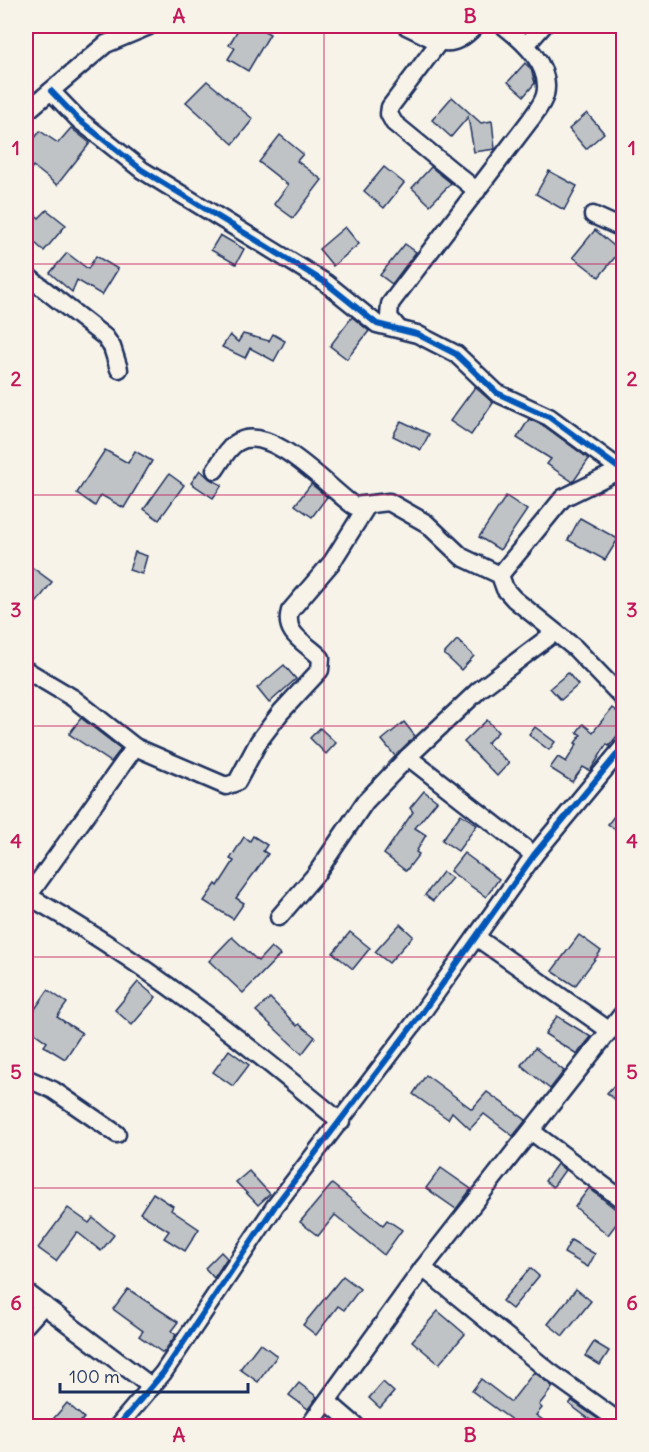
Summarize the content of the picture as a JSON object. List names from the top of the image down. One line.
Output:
{"scale_bar":"100 m","grid":{"columns":["A","B"],"rows":["1","2","3","4","5","6"]}}
